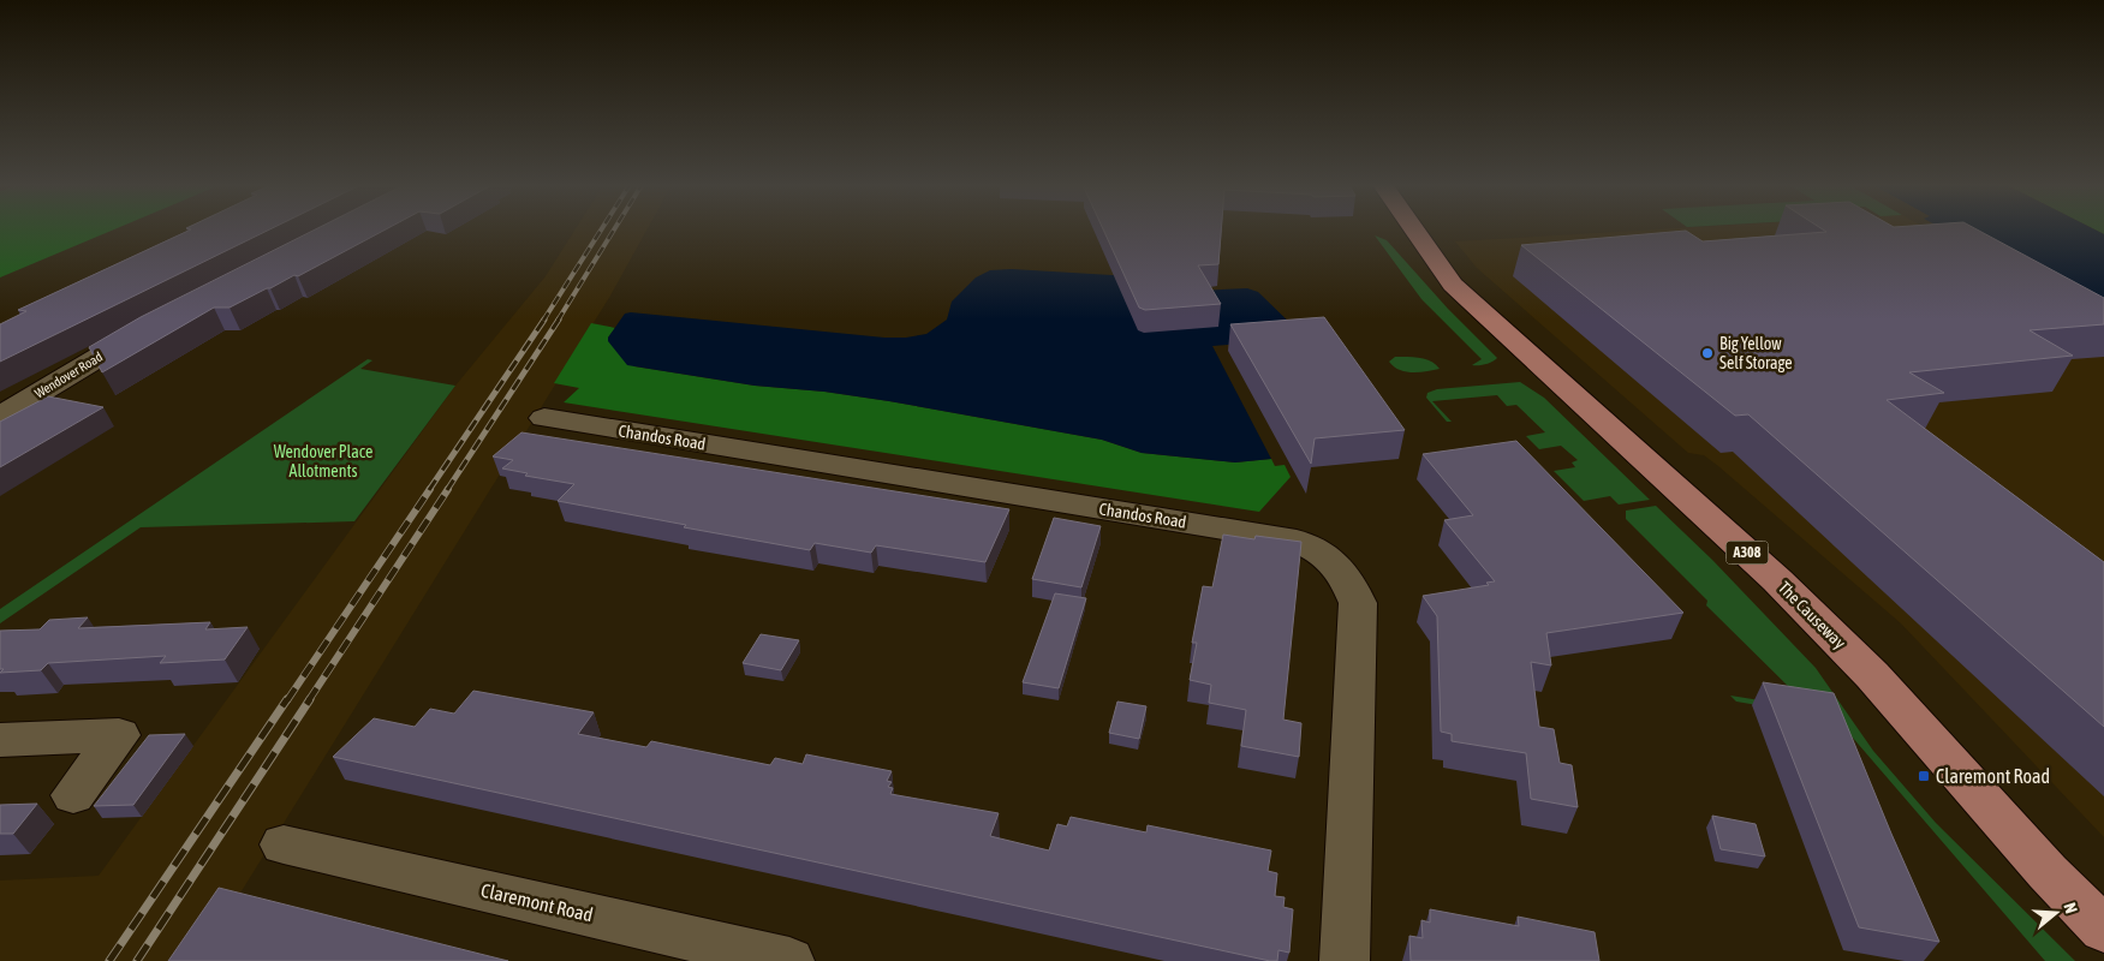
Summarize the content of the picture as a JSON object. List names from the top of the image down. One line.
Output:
{"streets":{"main road":["A308","The Causeway"],"street":["Wendover Road","Chandos Road","Claremont Road"]},"parks":["Wendover Place Allotments"],"places":{"other":["Big Yellow Self Storage"],"transit":["Claremont Road"]},"north":"right"}
